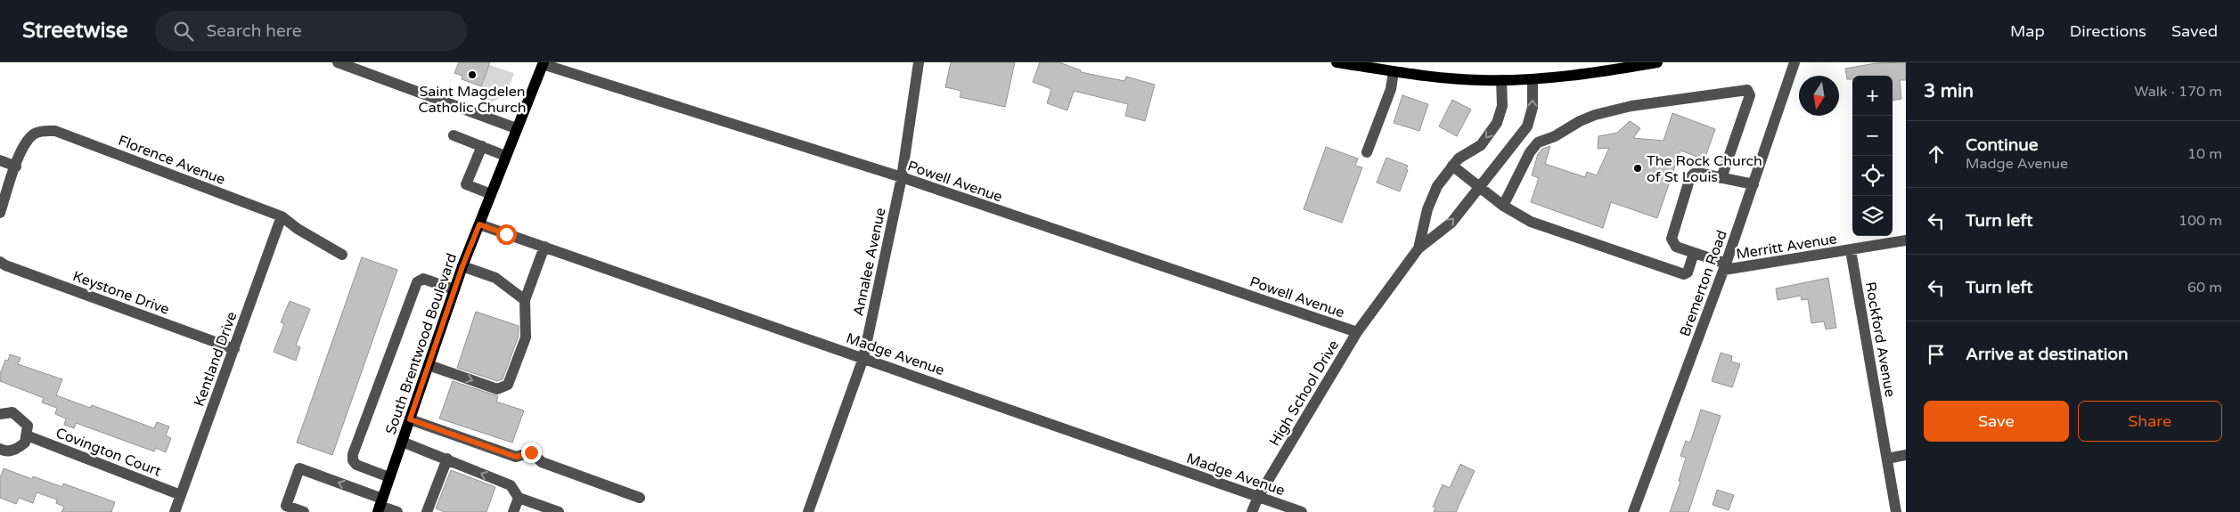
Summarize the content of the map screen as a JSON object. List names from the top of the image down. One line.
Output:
{"streets":{"main road":["South Brentwood Boulevard"],"street":["Florence Avenue","Powell Avenue","Merritt Avenue","Annalee Avenue","Bremerton Road","Keystone Drive","Rockford Avenue","Madge Avenue","Kentland Drive","High School Drive","Covington Court"]},"crossings":[["Florence Avenue","Kentland Drive"],["Powell Avenue","Annalee Avenue"],["Powell Avenue","South Brentwood Boulevard"],["Powell Avenue","High School Drive"],["Merritt Avenue","Bremerton Road"],["Merritt Avenue","Rockford Avenue"],["Annalee Avenue","Madge Avenue"],["Keystone Drive","Kentland Drive"],["South Brentwood Boulevard","Madge Avenue"],["Madge Avenue","High School Drive"],["Kentland Drive","Covington Court"]],"places":["Saint Magdelen Catholic Church","The Rock Church of St Louis"],"north":"bottom","page":{"header":"Streetwise","search":"Search here","nav":["Map","Directions","Saved"],"heading":["3 min","Walk · 170 m"],"map_buttons":["+","−"],"list":[["Continue","Madge Avenue","10 m"],["Turn left","100 m"],["Turn left","60 m"],"Arrive at destination"],"buttons":["Save","Share"]}}
